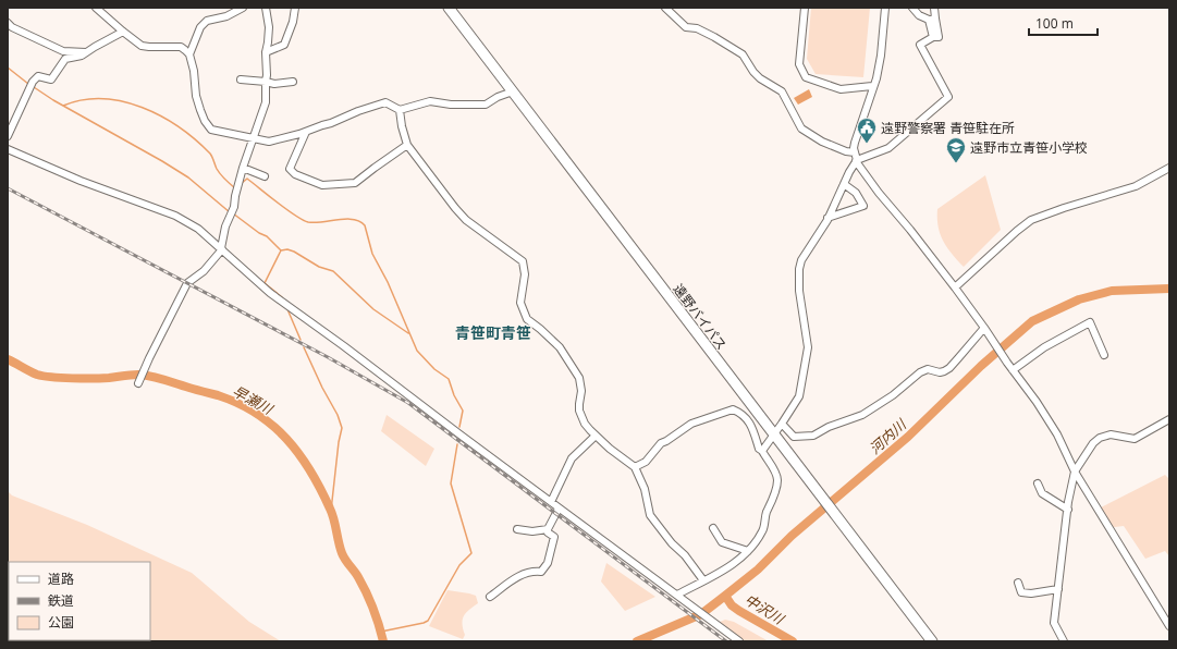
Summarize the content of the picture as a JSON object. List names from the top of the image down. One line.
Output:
{"streets":{"highway":["遠野バイパス"]},"districts":["青笹町青笹"],"water":["早瀬川","河内川","中沢川"],"places":{"public building":["遠野警察署 青笹駐在所"],"school or university":["遠野市立青笹小学校"]},"legend":["道路","鉄道","公園"],"scale_bar":"100 m"}
